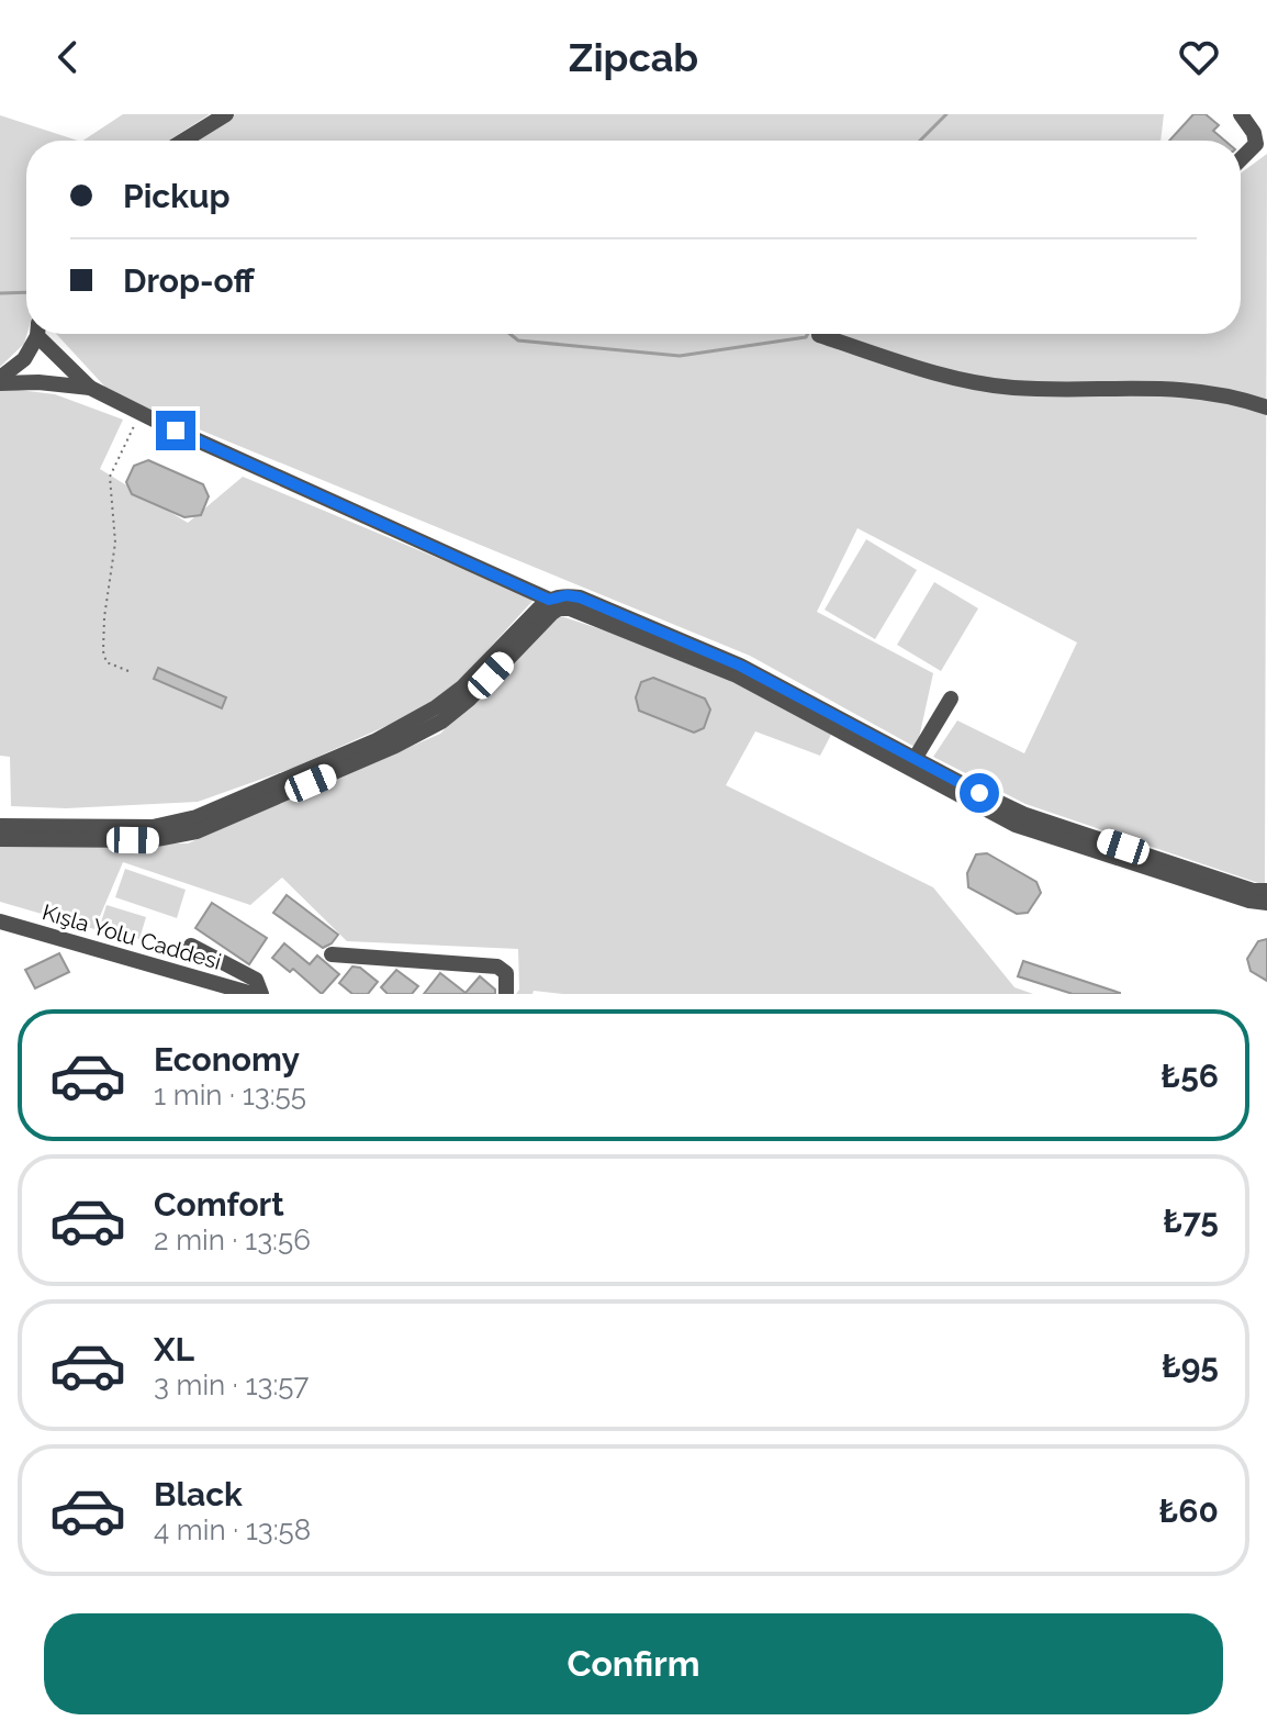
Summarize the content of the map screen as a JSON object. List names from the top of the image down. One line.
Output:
{"streets":{"street":["Kışla Yolu Caddesi"]},"page":{"header":"Zipcab","banner":["Pickup","Drop-off"],"list":[{"name":"Economy","note":"1 min · 13:55","value":"₺56"},{"name":"Comfort","note":"2 min · 13:56","value":"₺75"},{"name":"XL","note":"3 min · 13:57","value":"₺95"},{"name":"Black","note":"4 min · 13:58","value":"₺60"}],"buttons":"Confirm"}}
